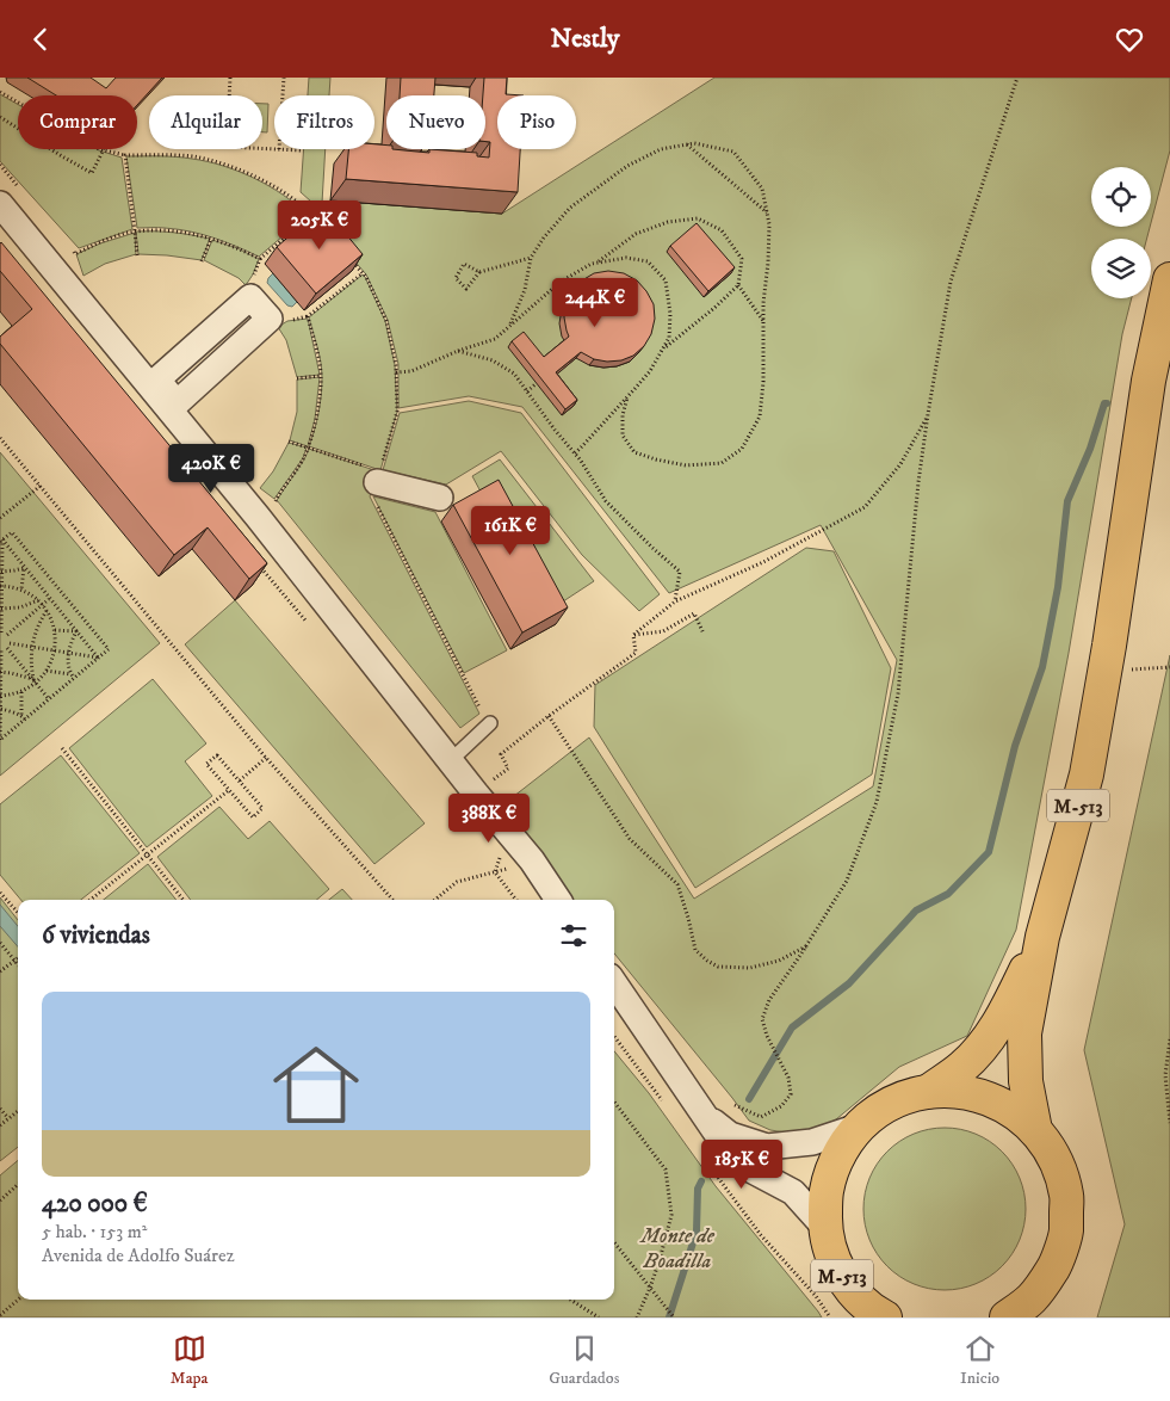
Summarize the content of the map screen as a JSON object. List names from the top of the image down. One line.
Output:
{"streets":{"main road":["M-513"]},"parks":["Monte de Boadilla"],"page":{"header":"Nestly","chip":["Comprar","Alquilar","Filtros","Nuevo","Piso"],"price":["205K €","244K €","420K €","161K €","388K €","185K €"],"heading":"6 viviendas","list":[{"name":"420 000 €","note":"5 hab. · 153 m² · Avenida de Adolfo Suárez"}],"tabs":["Mapa","Guardados","Inicio"]}}
